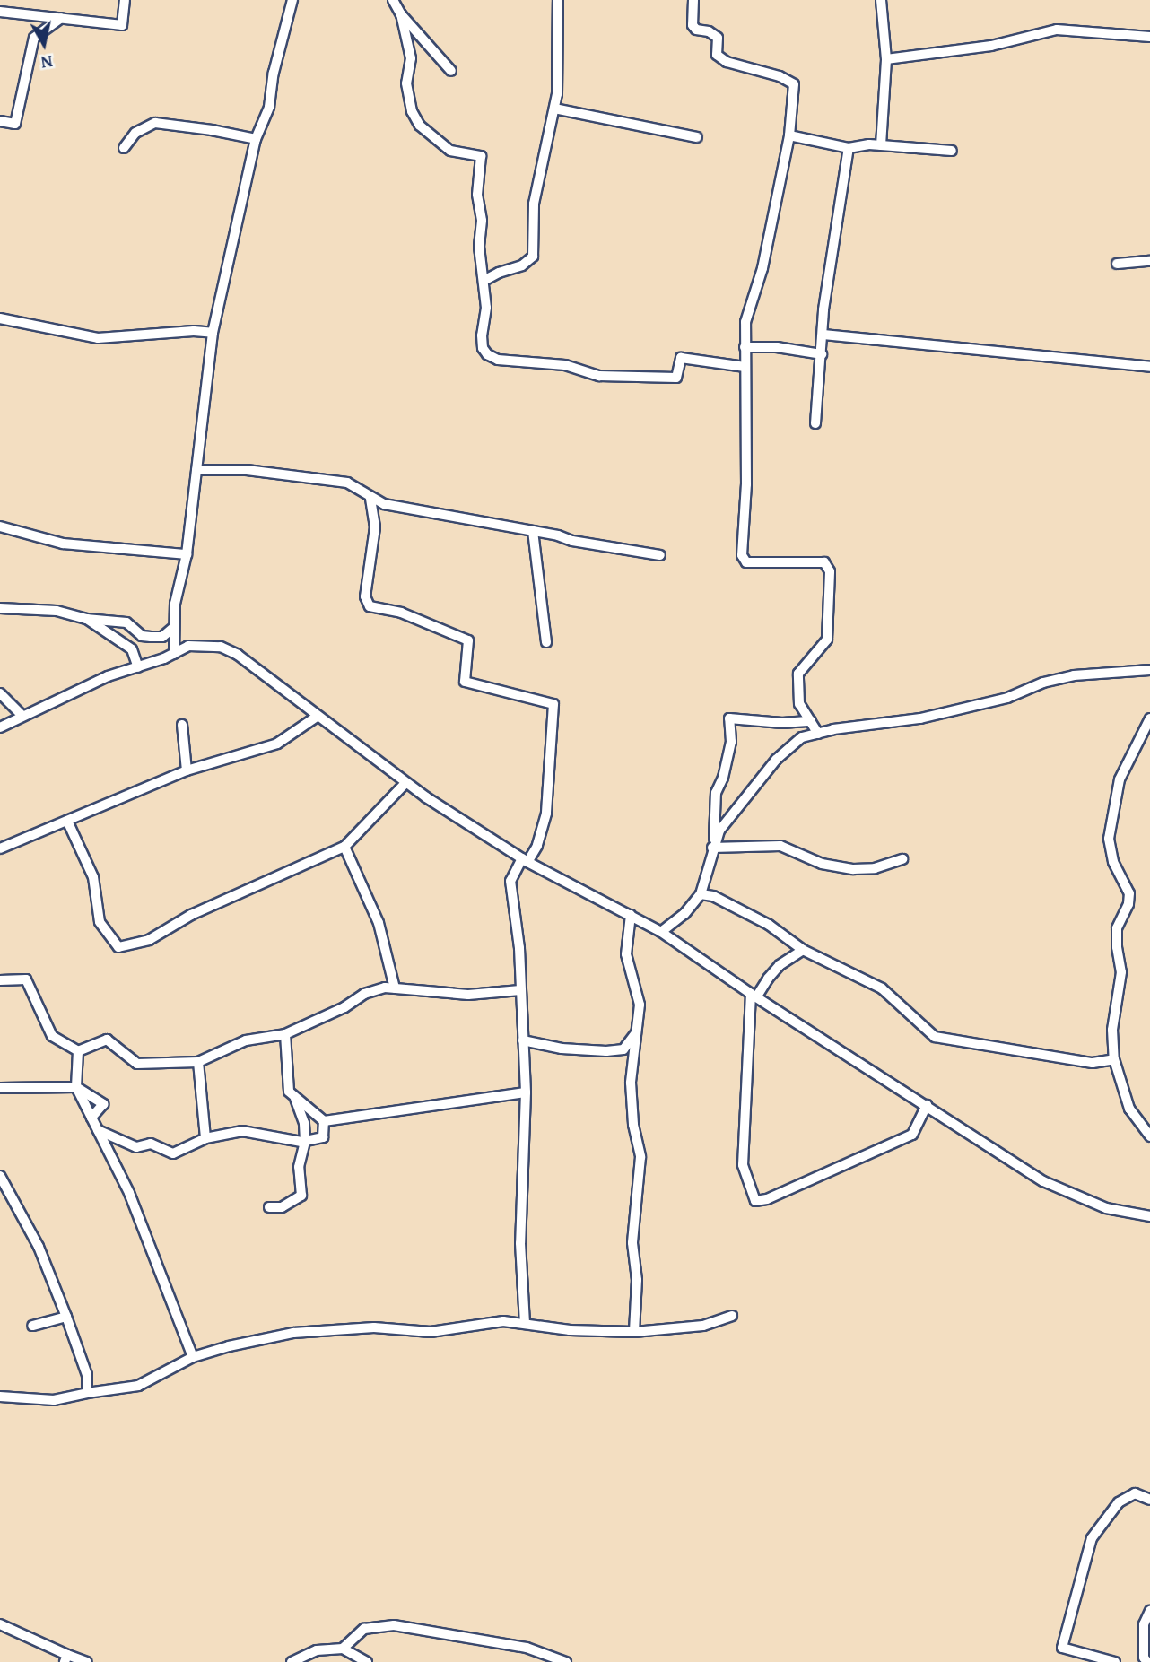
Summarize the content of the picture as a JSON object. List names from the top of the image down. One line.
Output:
{"north":"bottom"}
